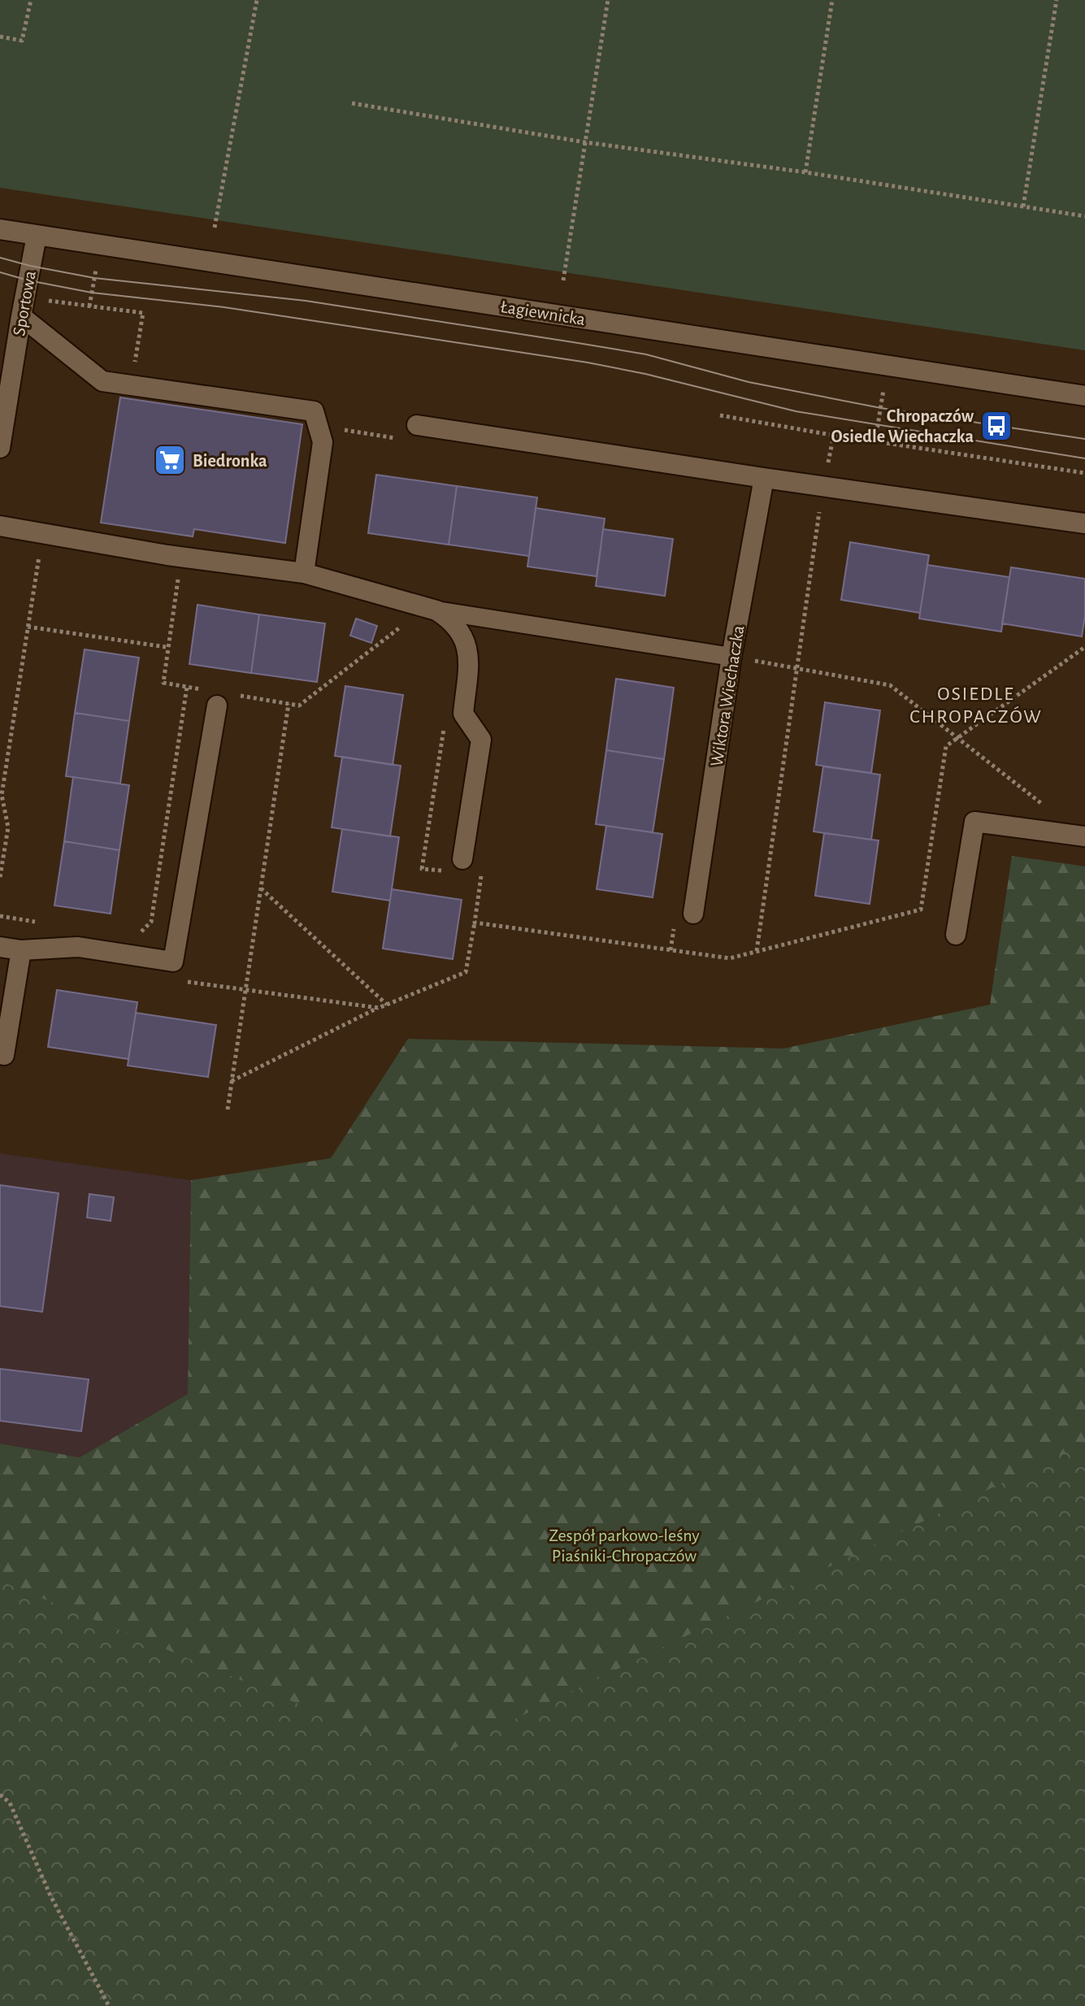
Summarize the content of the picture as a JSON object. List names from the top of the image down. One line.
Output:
{"streets":{"street":["Sportowa","Łagiewnicka","Wiktora Wiechaczka"]},"crossings":[["Sportowa","Łagiewnicka"]],"districts":["OSIEDLE CHROPACZÓW"],"parks":["Zespół parkowo-leśny Piaśniki-Chropaczów"],"places":{"bus stop":["Chropaczów Osiedle Wiechaczka"],"supermarket":["Biedronka"]}}
